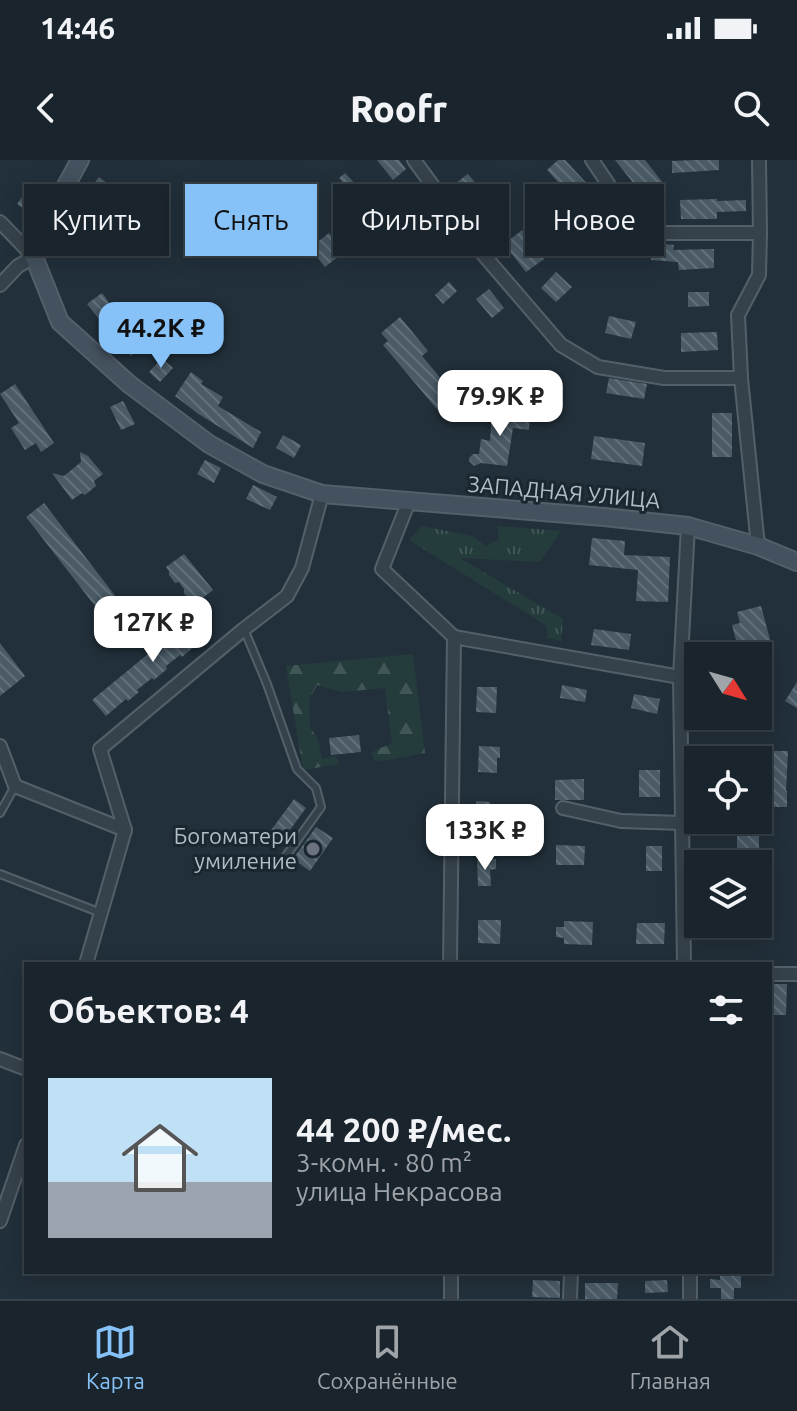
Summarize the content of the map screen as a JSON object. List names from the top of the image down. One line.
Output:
{"streets":{"street":["ЗАПАДНАЯ УЛИЦА"]},"places":["Богоматери умиление"],"north":"bottom right","page":{"status":"14:46","header":"Roofr","chip":["Купить","Снять","Фильтры","Новое"],"price":["44.2K ₽","79.9K ₽","127K ₽","133K ₽"],"heading":"Объектов: 4","list":[{"name":"44 200 ₽/мес.","note":"3-комн. · 80 m² · улица Некрасова"}],"tabs":["Карта","Сохранённые","Главная"]}}
